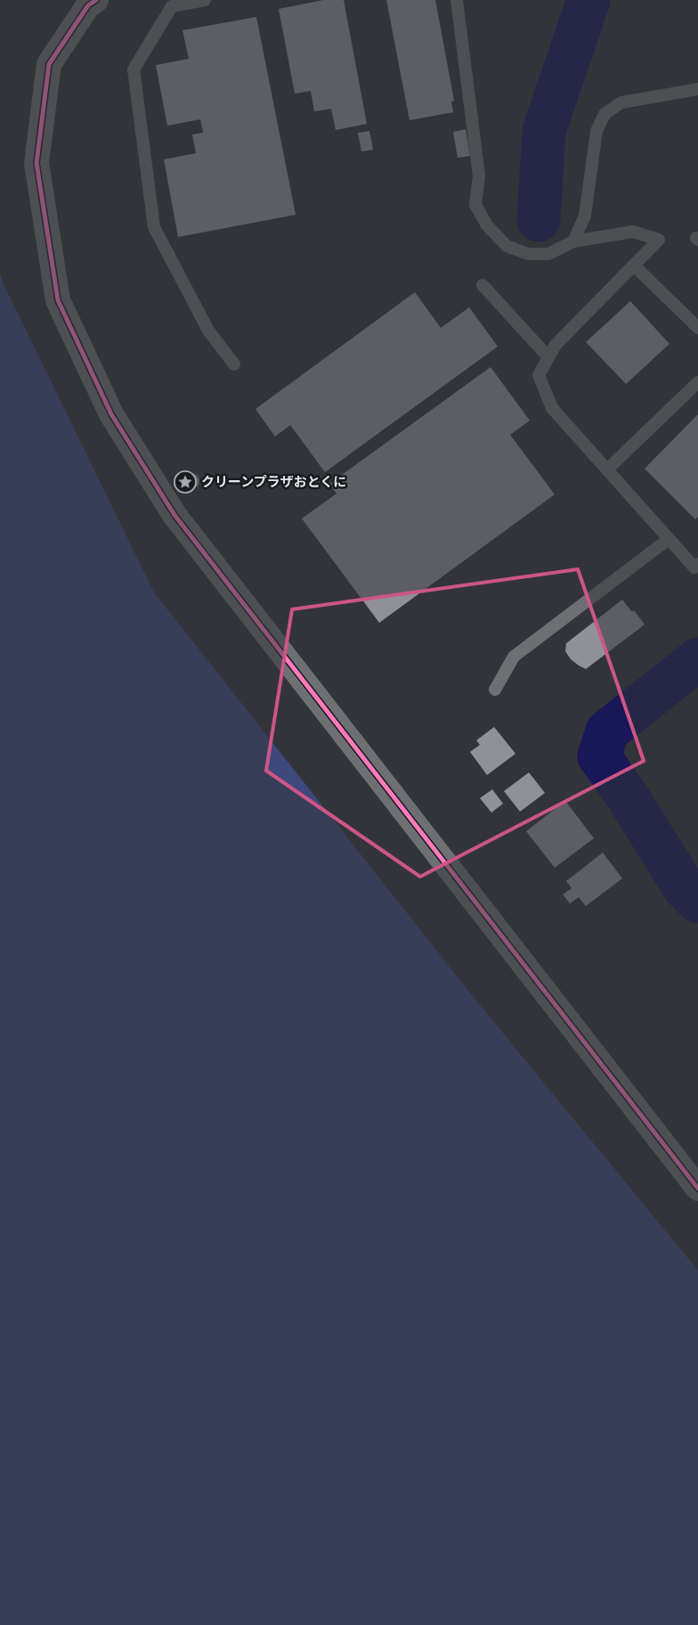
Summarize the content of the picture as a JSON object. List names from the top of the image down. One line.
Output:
{"places":{"place":["クリーンプラザおとくに"]}}
